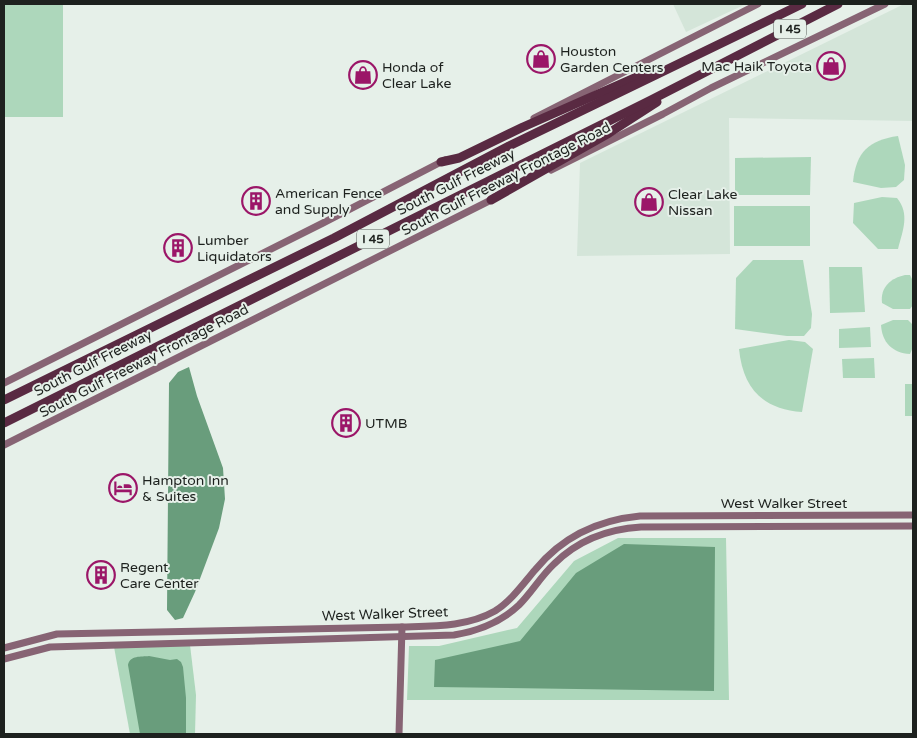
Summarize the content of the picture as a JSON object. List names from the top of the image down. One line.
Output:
{"streets":{"highway":["I 45","South Gulf Freeway"],"street":["South Gulf Freeway Frontage Road","West Walker Street"]},"places":{"shop":["Houston Garden Centers","Mac Haik Toyota","Honda of Clear Lake","Clear Lake Nissan"],"building":["American Fence and Supply","Lumber Liquidators","UTMB","Regent Care Center"],"hotel":["Hampton Inn & Suites"]}}
